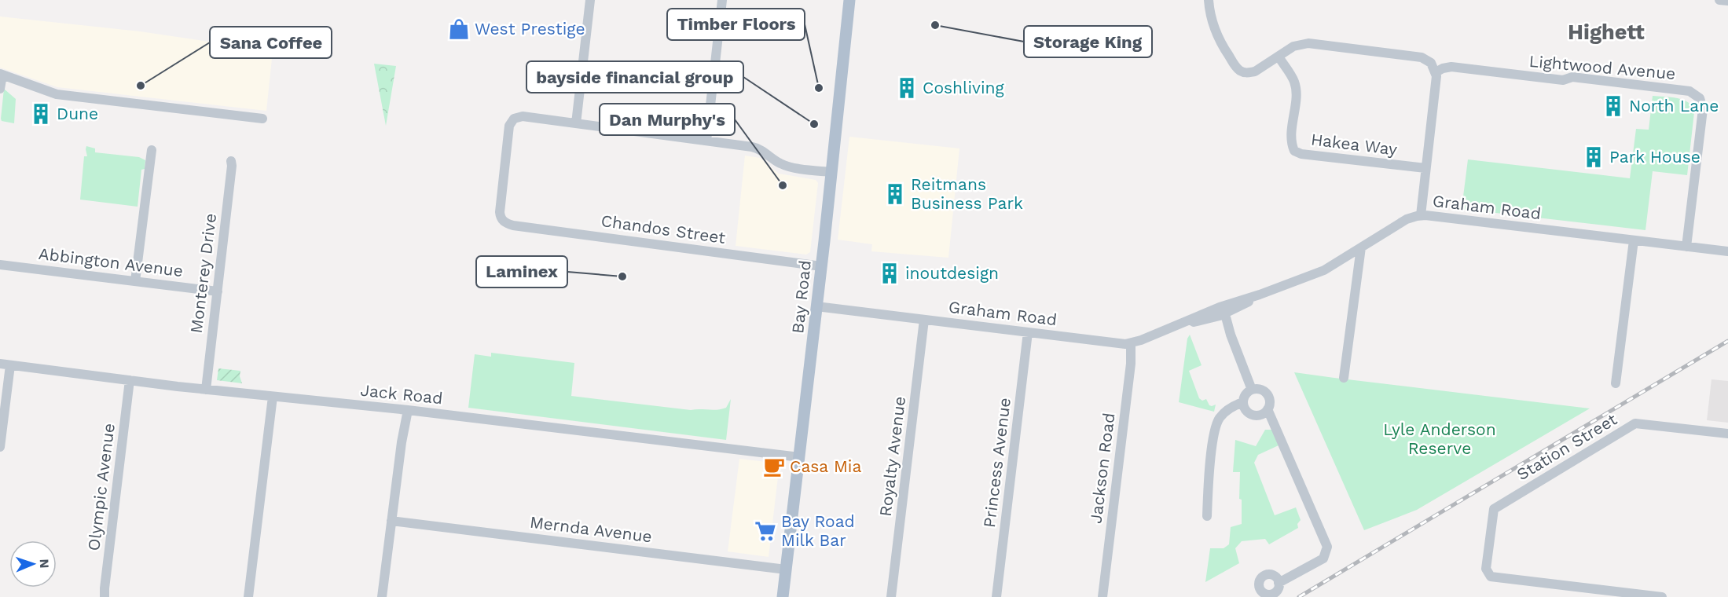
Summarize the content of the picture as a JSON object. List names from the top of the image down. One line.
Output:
{"streets":{"main road":["Bay Road"],"street":["Lightwood Avenue","Hakea Way","Graham Road","Chandos Street","Abbington Avenue","Monterey Drive","Jack Road","Station Street","Royalty Avenue","Princess Avenue","Jackson Road","Olympic Avenue","Mernda Avenue"]},"crossings":[["Lightwood Avenue","Graham Road"],["Graham Road","Bay Road"],["Graham Road","Royalty Avenue"],["Graham Road","Princess Avenue"],["Graham Road","Jackson Road"],["Chandos Street","Bay Road"],["Abbington Avenue","Monterey Drive"],["Monterey Drive","Jack Road"],["Bay Road","Jack Road"],["Bay Road","Mernda Avenue"],["Jack Road","Olympic Avenue"]],"districts":["Highett"],"parks":["Lyle Anderson Reserve"],"places":{"other":["Storage King","Sana Coffee","Timber Floors","bayside financial group","Dan Murphy's","Laminex"],"shop":["West Prestige"],"building":["Coshliving","North Lane","Dune","Park House","Reitmans Business Park","inoutdesign"],"cafe":["Casa Mia"],"supermarket":["Bay Road Milk Bar"]},"north":"right"}
